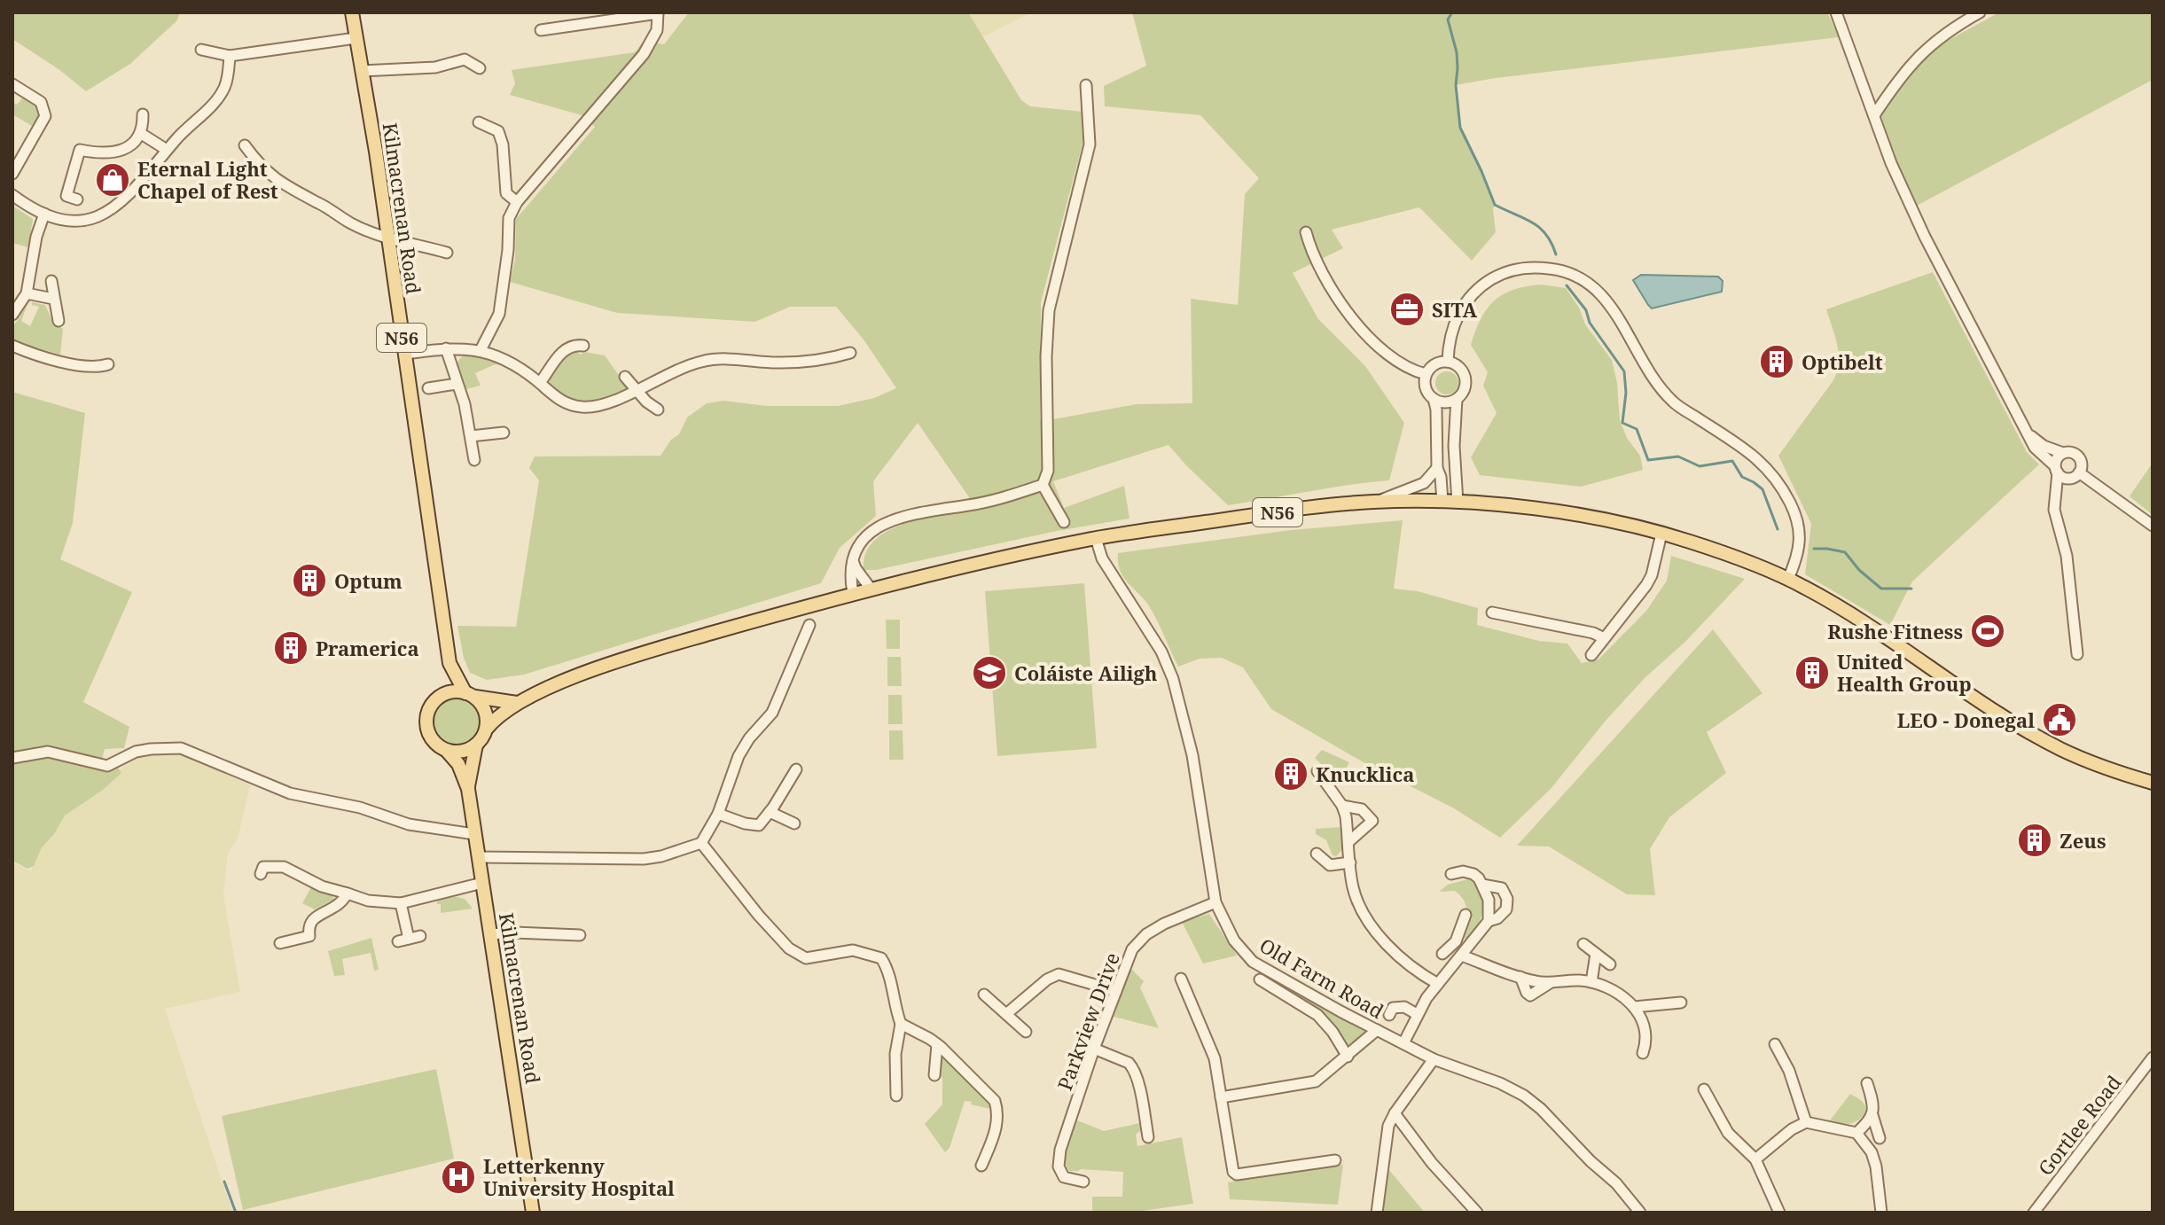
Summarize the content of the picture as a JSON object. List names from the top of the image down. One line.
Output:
{"streets":{"main road":["Kilmacrenan Road","N56"],"street":["Old Farm Road","Parkview Drive","Gortlee Road"]},"crossings":[["Kilmacrenan Road","N56"],["N56","Old Farm Road"],["Old Farm Road","Parkview Drive"]],"places":{"shop":["Eternal Light Chapel of Rest"],"office":["SITA"],"building":["Optibelt","Optum","Pramerica","United Health Group","Knucklica","Zeus"],"sports":["Rushe Fitness"],"school or university":["Coláiste Ailigh"],"public building":["LEO - Donegal"],"hospital":["Letterkenny University Hospital"]}}
